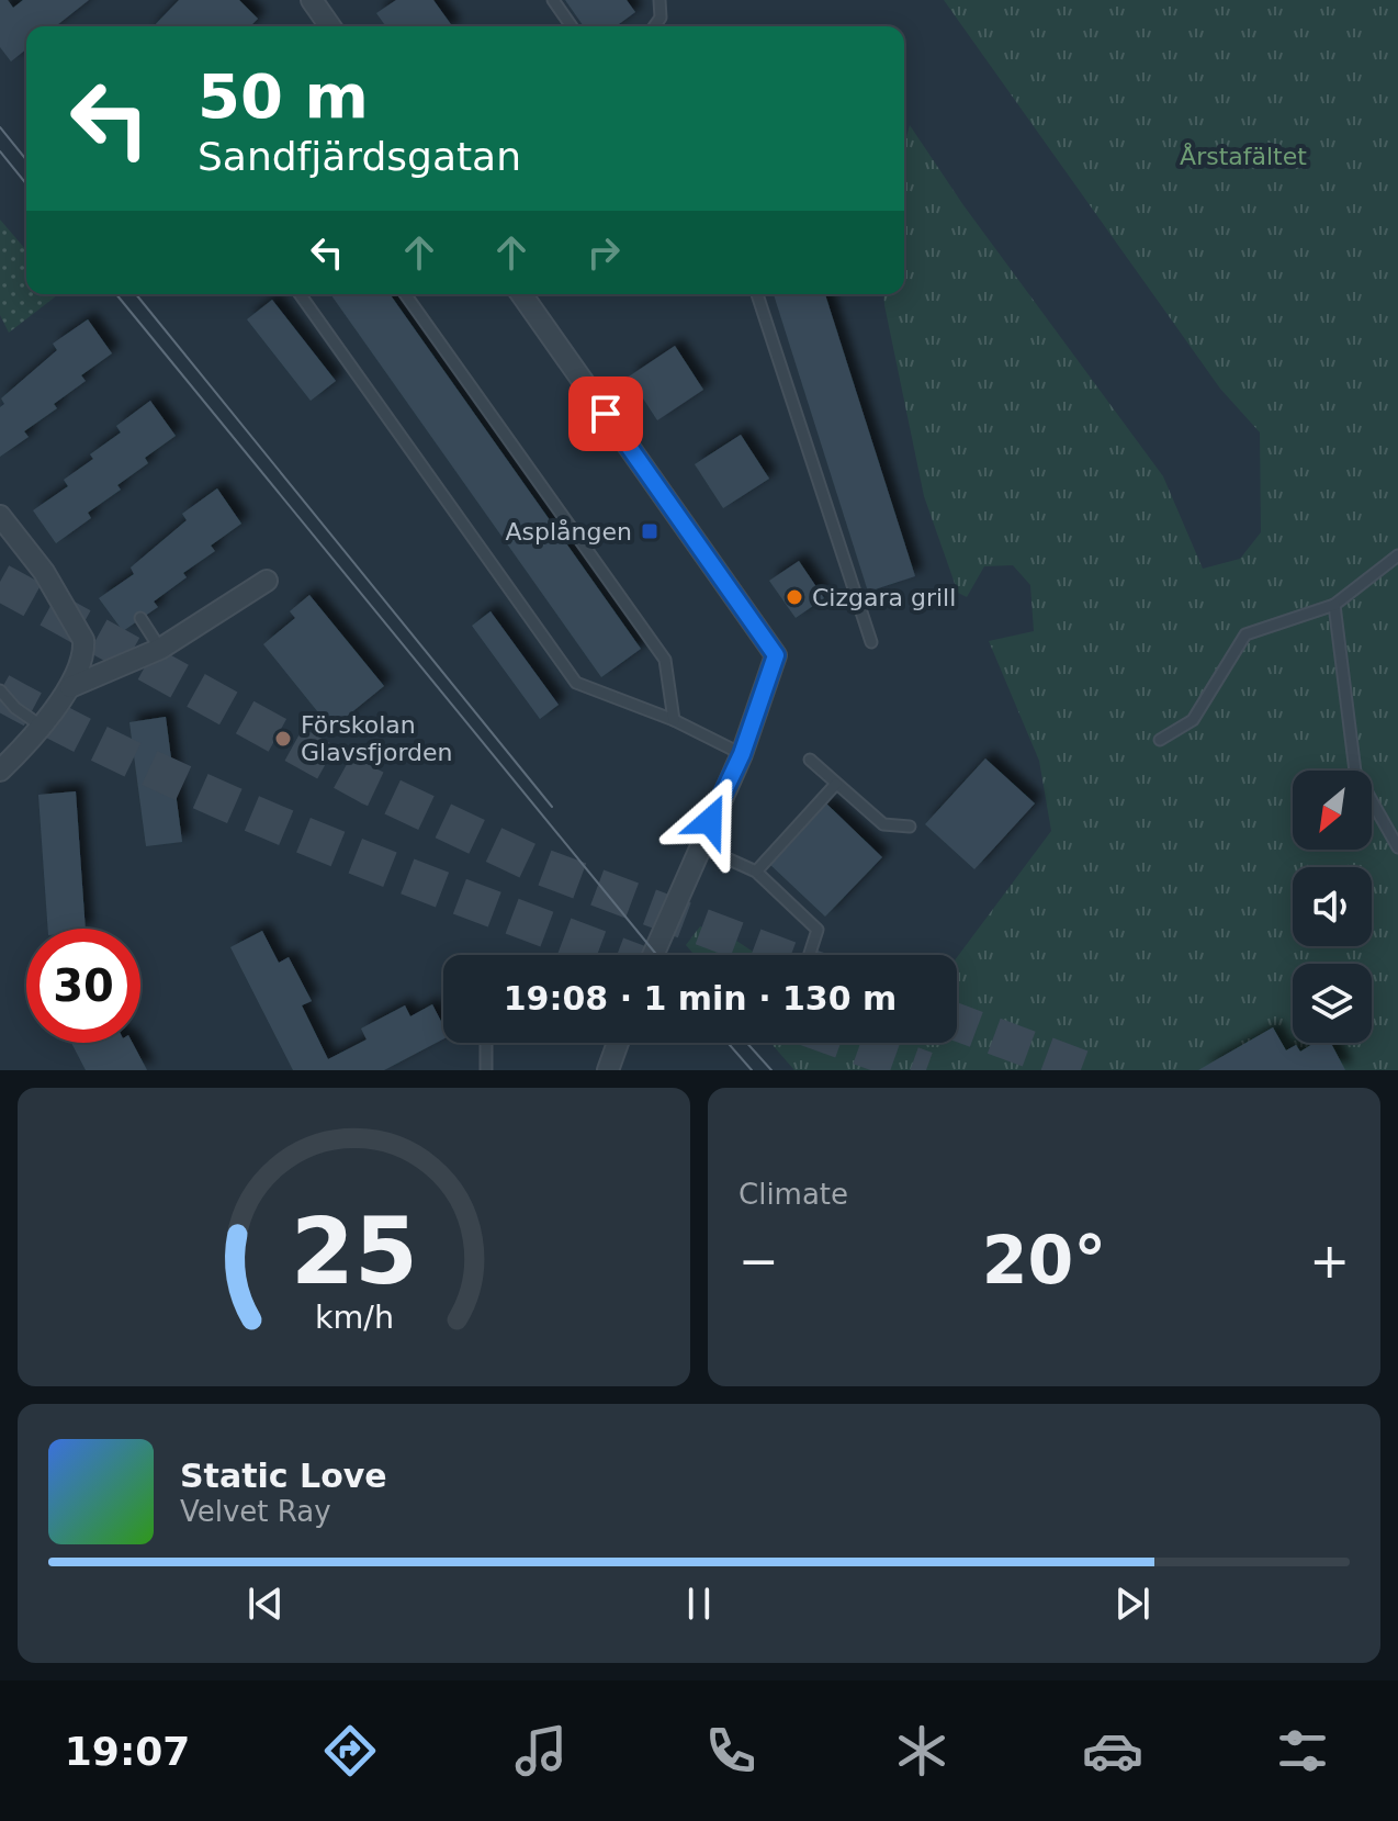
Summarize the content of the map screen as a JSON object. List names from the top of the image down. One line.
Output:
{"parks":["Årstafältet"],"places":{"transit":["Asplången"],"other":["Cizgara grill","Förskolan Glavsfjorden"]},"north":"bottom left","page":{"turn":["50 m","Sandfjärdsgatan"],"limit":"30","trip":"19:08 · 1 min · 130 m","tile":"Climate","heat":["−","20°","+"],"song":["Static Love","Velvet Ray"],"tabs":"19:07","gauge":["25","km/h"]}}
